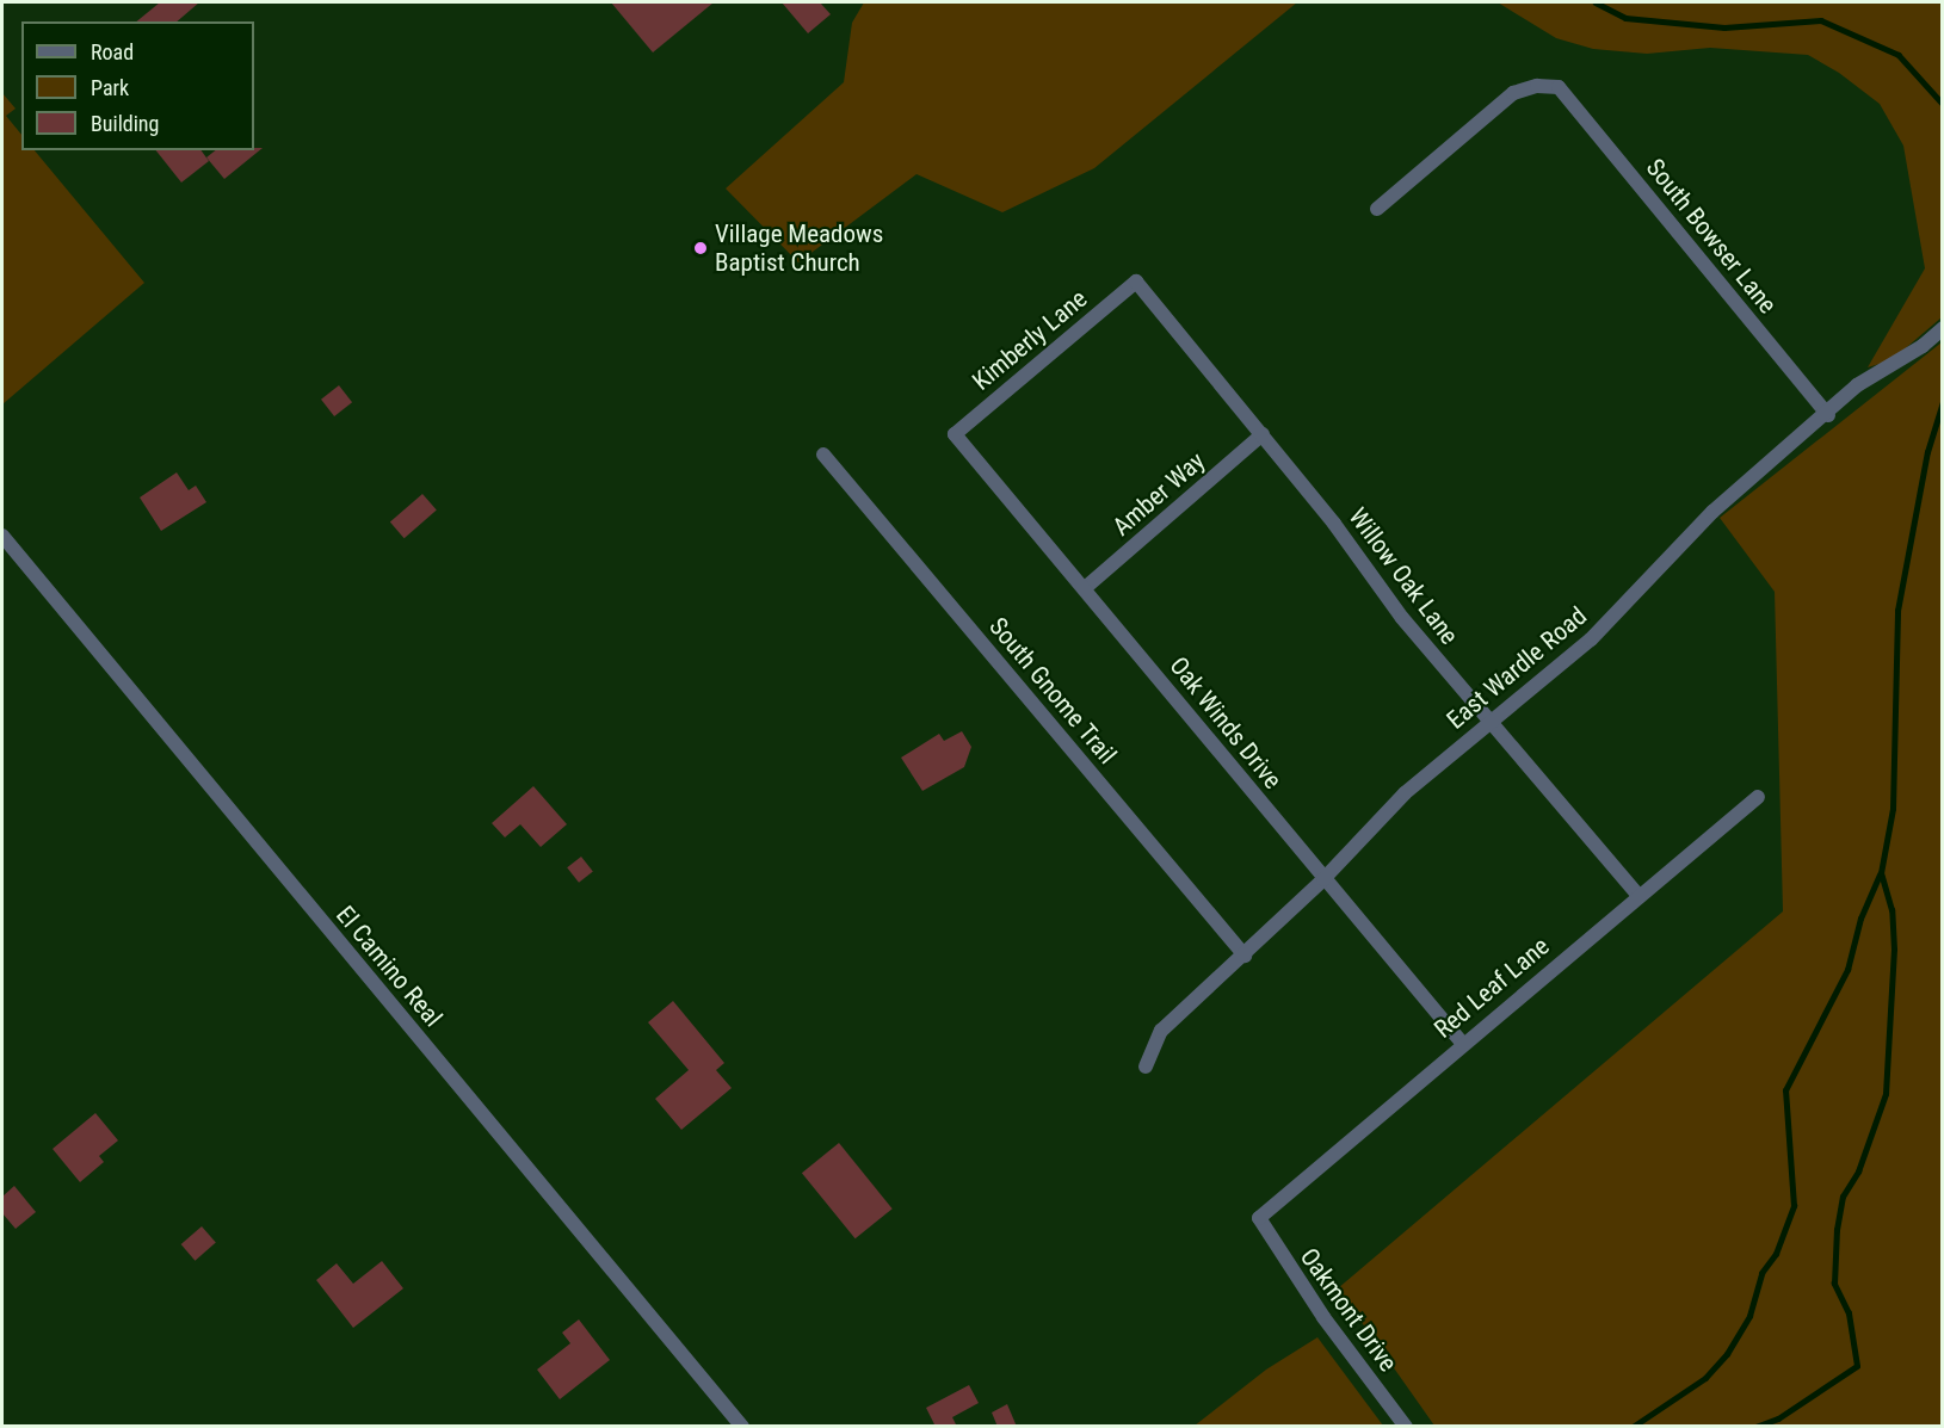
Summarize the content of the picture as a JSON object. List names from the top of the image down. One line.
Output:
{"streets":{"street":["South Bowser Lane","Kimberly Lane","Amber Way","Willow Oak Lane","East Wardle Road","South Gnome Trail","Oak Winds Drive","El Camino Real","Red Leaf Lane","Oakmont Drive"]},"crossings":[["South Bowser Lane","East Wardle Road"],["Kimberly Lane","Willow Oak Lane"],["Kimberly Lane","Oak Winds Drive"],["Amber Way","Willow Oak Lane"],["Amber Way","Oak Winds Drive"],["Willow Oak Lane","East Wardle Road"],["Willow Oak Lane","Red Leaf Lane"],["East Wardle Road","South Gnome Trail"],["East Wardle Road","Oak Winds Drive"],["Oak Winds Drive","Red Leaf Lane"],["Red Leaf Lane","Oakmont Drive"]],"places":["Village Meadows Baptist Church"],"legend":["Road","Park","Building"]}
